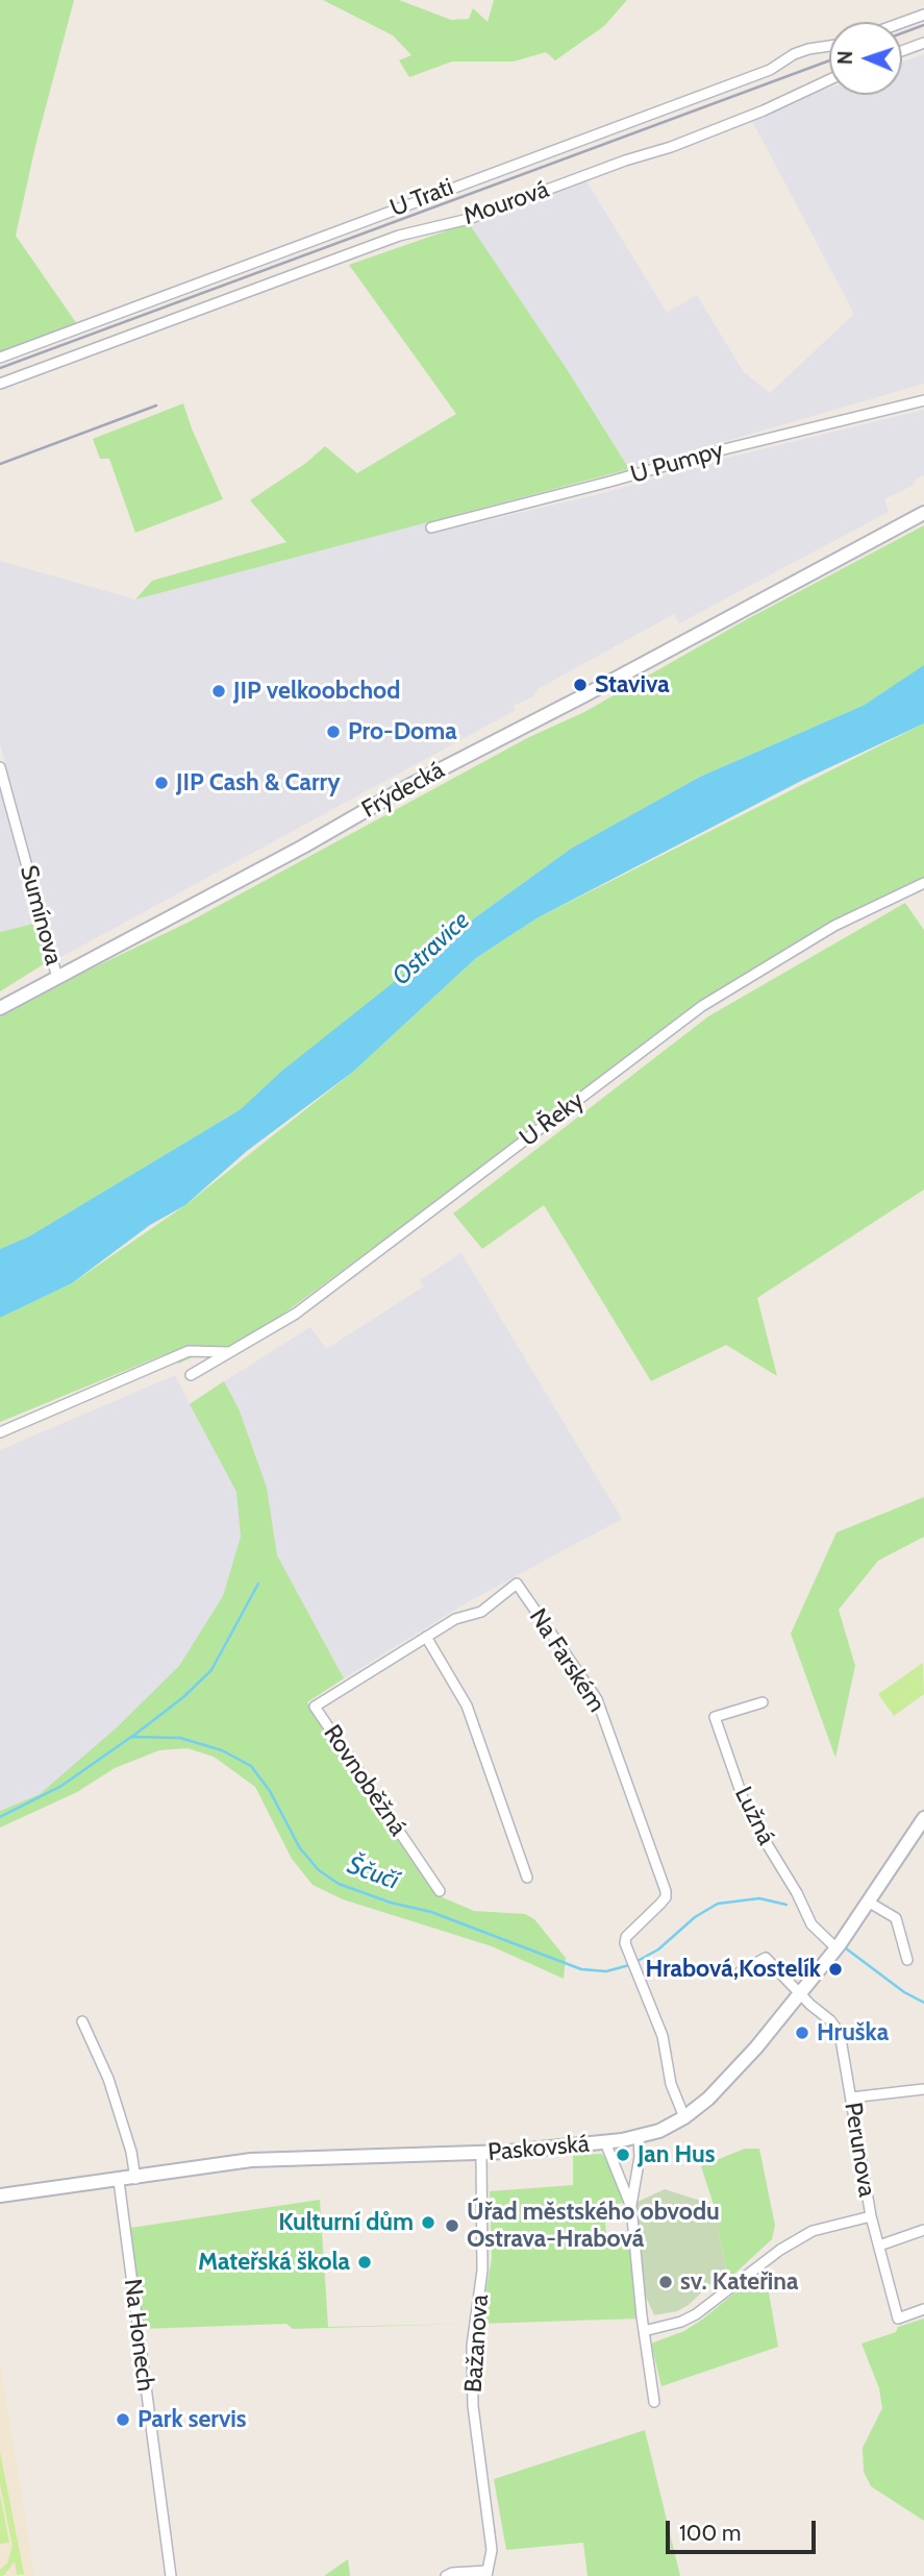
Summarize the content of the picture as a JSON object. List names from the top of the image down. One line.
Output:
{"streets":{"main road":["Frýdecká","Paskovská"],"street":["U Trati","Mourová","U Pumpy","Sumínova","U Řeky","Na Farském","Rovnoběžná","Lužná","Perunova","Na Honech","Bažanova"]},"crossings":[["Frýdecká","Sumínova"],["Na Farském","Rovnoběžná"],["Na Farském","Paskovská"],["Lužná","Paskovská"],["Paskovská","Perunova"],["Paskovská","Na Honech"],["Paskovská","Bažanova"]],"water":["Ostravice","Ščučí"],"places":["Staviva","JIP velkoobchod","Pro-Doma","JIP Cash & Carry","Hrabová,Kostelík","Hruška","Jan Hus","Kulturní dům","Úřad městského obvodu Ostrava-Hrabová","Mateřská škola","sv. Kateřina","Park servis"],"scale_bar":"100 m","north":"left"}
